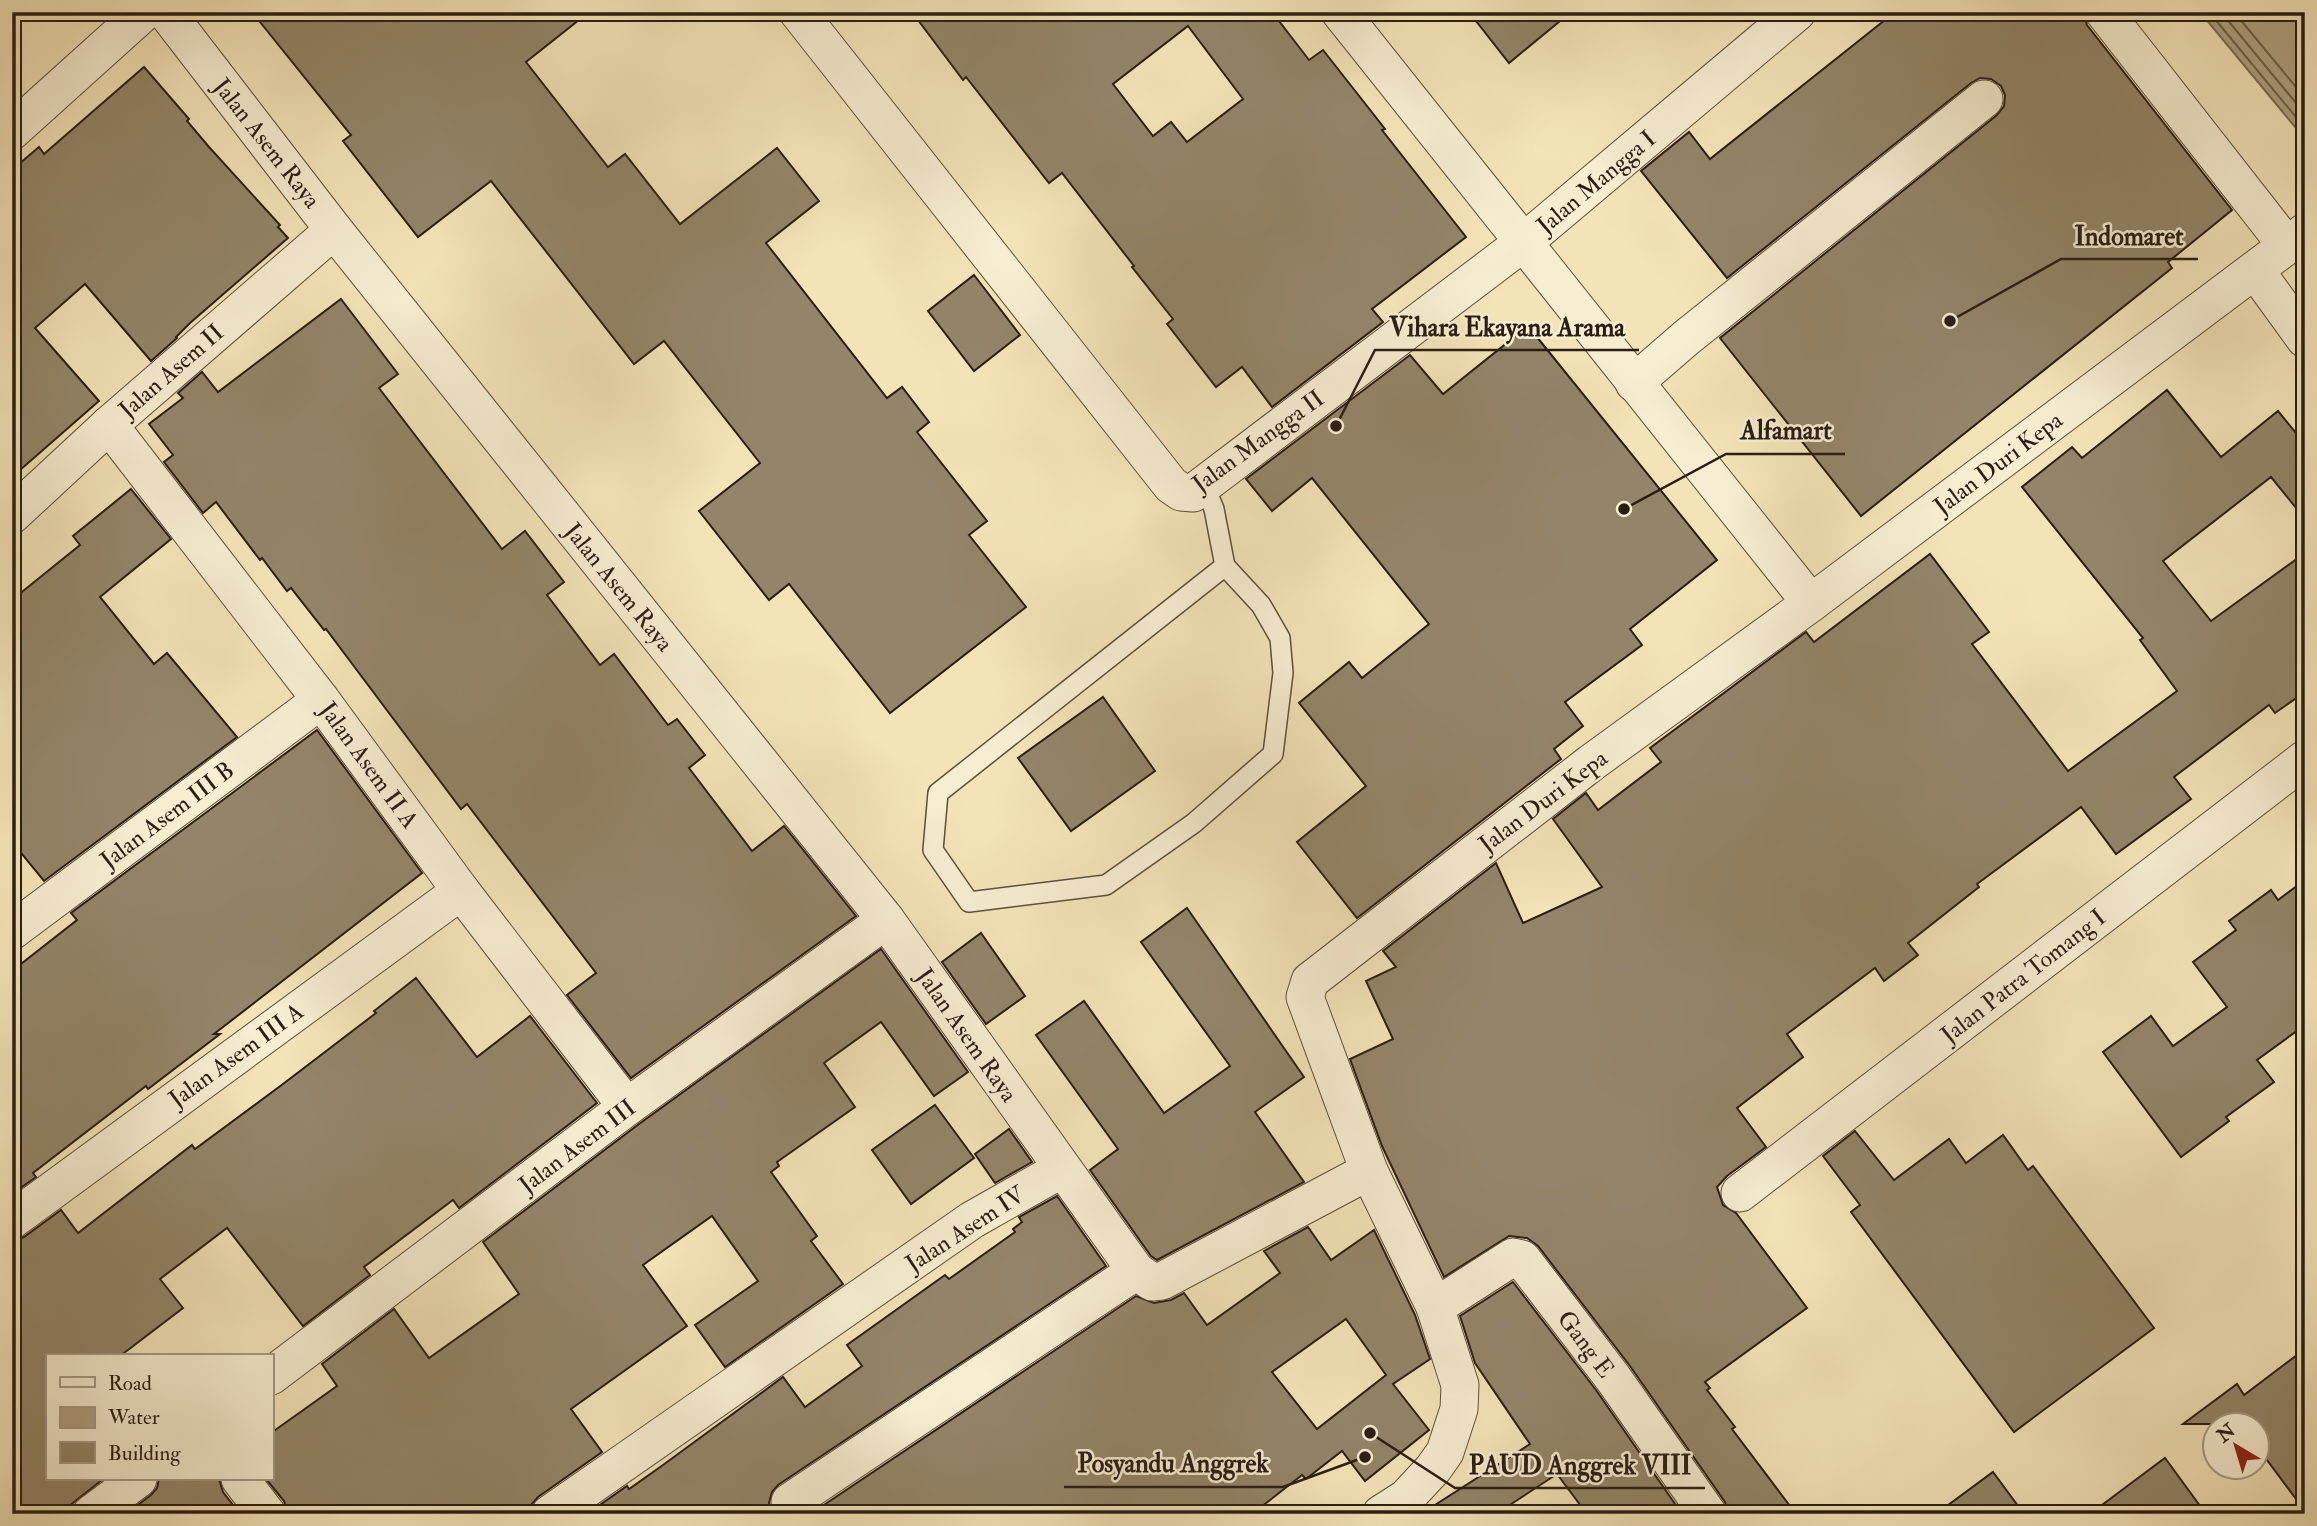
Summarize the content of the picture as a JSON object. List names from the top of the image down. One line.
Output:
{"streets":{"street":["Jalan Asem Raya","Jalan Mangga I","Jalan Asem II","Jalan Mangga II","Jalan Duri Kepa","Jalan Asem II A","Jalan Asem III B","Jalan Patra Tomang I","Jalan Asem III A","Jalan Asem III","Jalan Asem IV","Gang E"]},"crossings":[["Jalan Asem Raya","Jalan Asem II"],["Jalan Asem Raya","Jalan Asem III"],["Jalan Asem Raya","Jalan Asem IV"],["Jalan Mangga I","Jalan Mangga II"],["Jalan Asem II","Jalan Asem II A"],["Jalan Duri Kepa","Gang E"],["Jalan Asem II A","Jalan Asem III B"],["Jalan Asem II A","Jalan Asem III A"],["Jalan Asem II A","Jalan Asem III"]],"places":["Indomaret","Vihara Ekayana Arama","Alfamart","PAUD Anggrek VIII","Posyandu Anggrek"],"legend":["Road","Water","Building"],"north":"top left"}
